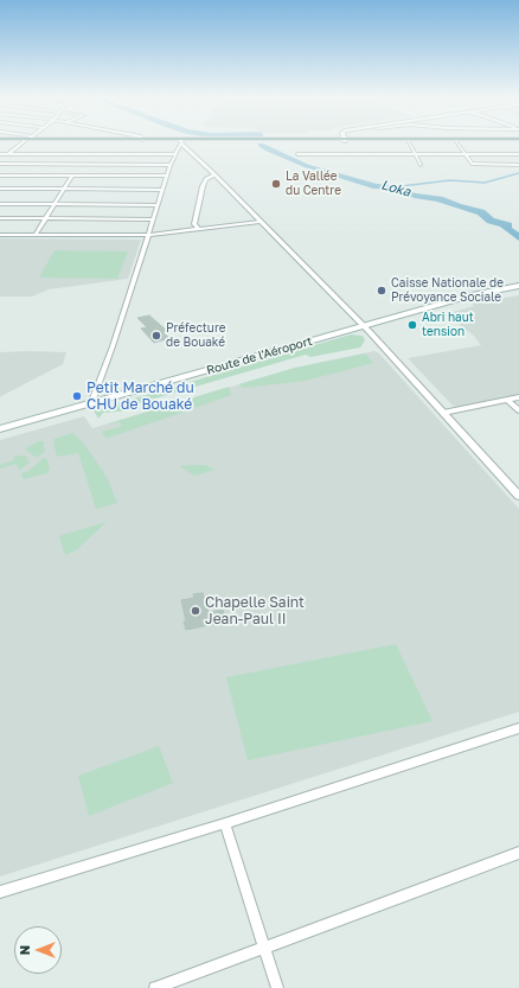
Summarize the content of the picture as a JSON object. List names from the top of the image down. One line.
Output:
{"streets":{"main road":["Route de l'Aéroport"]},"water":["Loka"],"places":["La Vallée du Centre","Caisse Nationale de Prévoyance Sociale","Abri haut tension","Préfecture de Bouaké","Petit Marché du CHU de Bouaké","Chapelle Saint Jean-Paul II"],"north":"left"}
